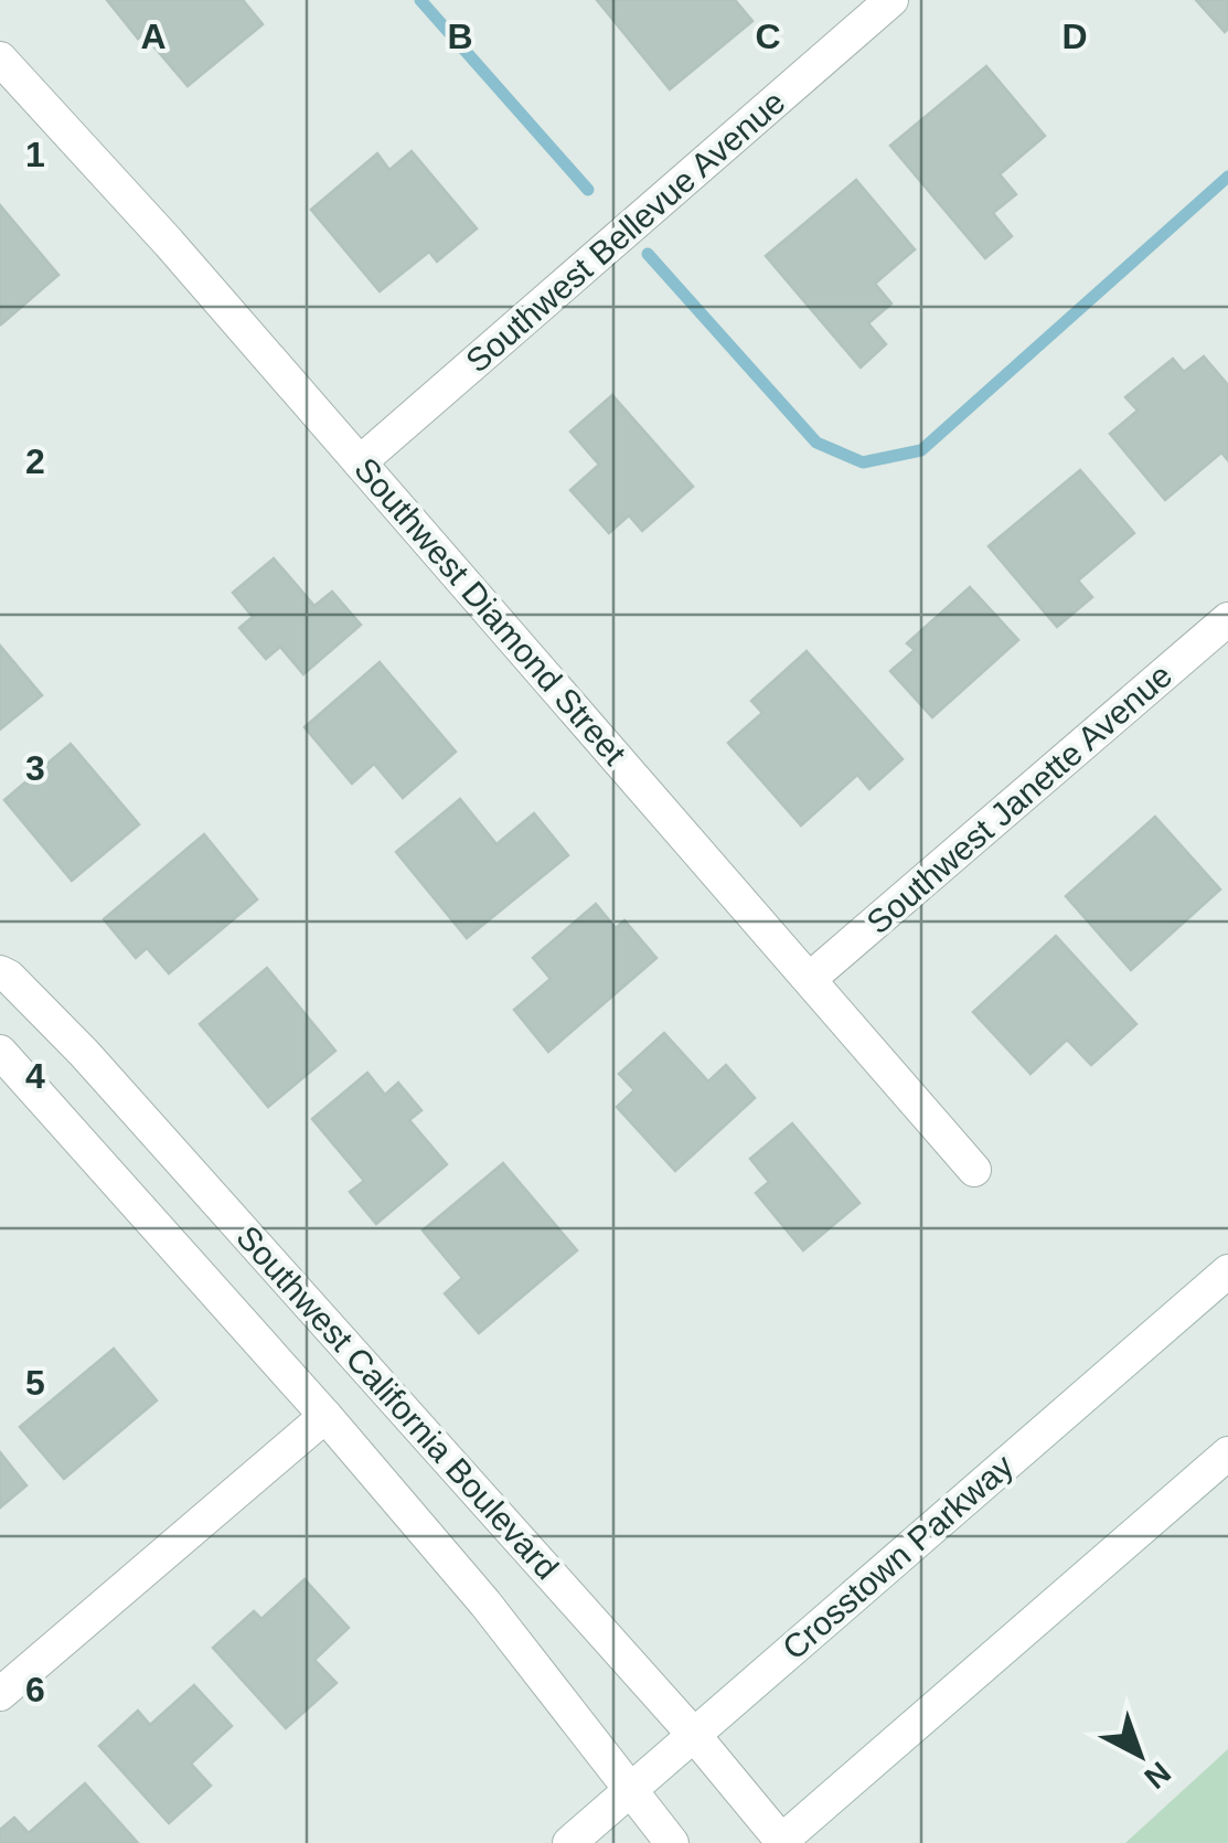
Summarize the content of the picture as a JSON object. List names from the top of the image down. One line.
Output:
{"streets":{"street":["Southwest Bellevue Avenue","Southwest Diamond Street","Southwest Janette Avenue","Southwest California Boulevard","Crosstown Parkway"]},"crossings":[["Southwest Bellevue Avenue","Southwest Diamond Street"],["Southwest Diamond Street","Southwest Janette Avenue"],["Southwest California Boulevard","Crosstown Parkway"]],"north":"bottom right","grid":{"columns":["A","B","C","D"],"rows":["1","2","3","4","5","6"]}}
